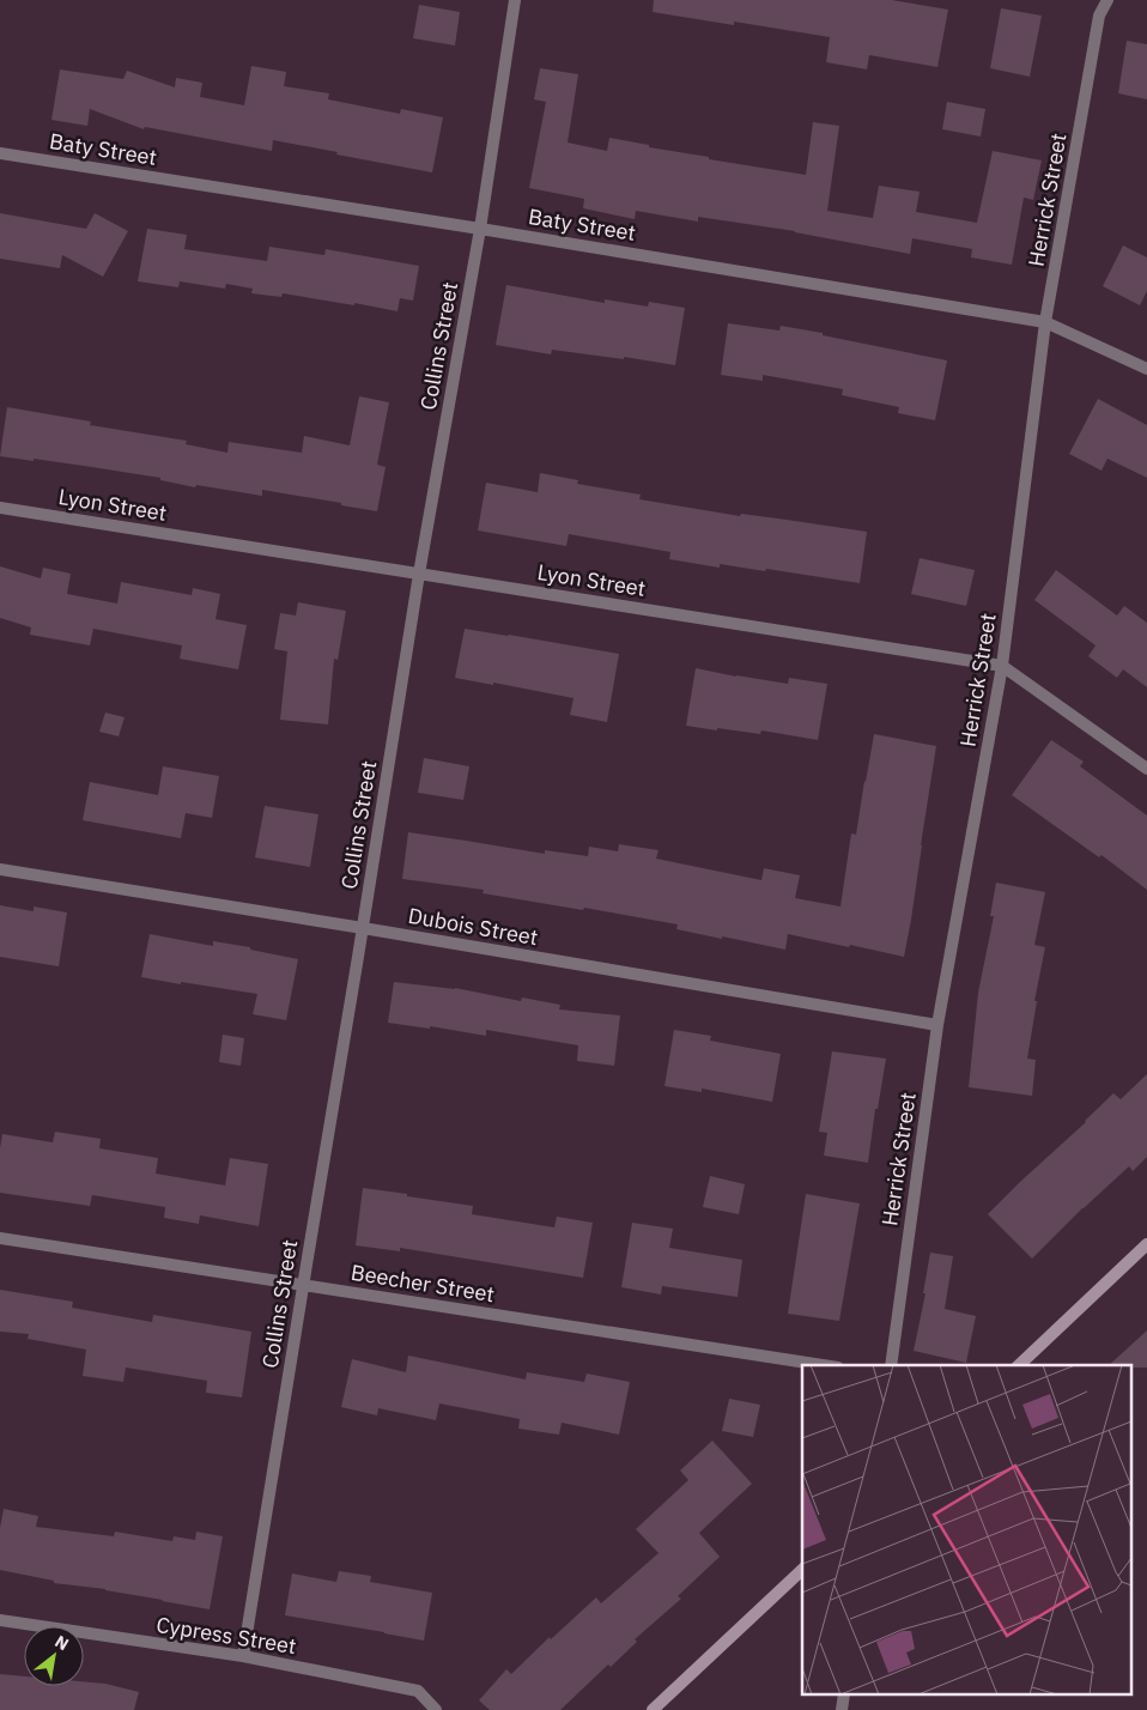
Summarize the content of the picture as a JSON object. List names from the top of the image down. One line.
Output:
{"streets":{"street":["Baty Street","Herrick Street","Collins Street","Lyon Street","Dubois Street","Beecher Street","Cypress Street"]},"crossings":[["Baty Street","Herrick Street"],["Baty Street","Collins Street"],["Herrick Street","Lyon Street"],["Herrick Street","Dubois Street"],["Collins Street","Lyon Street"],["Collins Street","Dubois Street"],["Collins Street","Beecher Street"],["Collins Street","Cypress Street"]],"north":"top right"}
